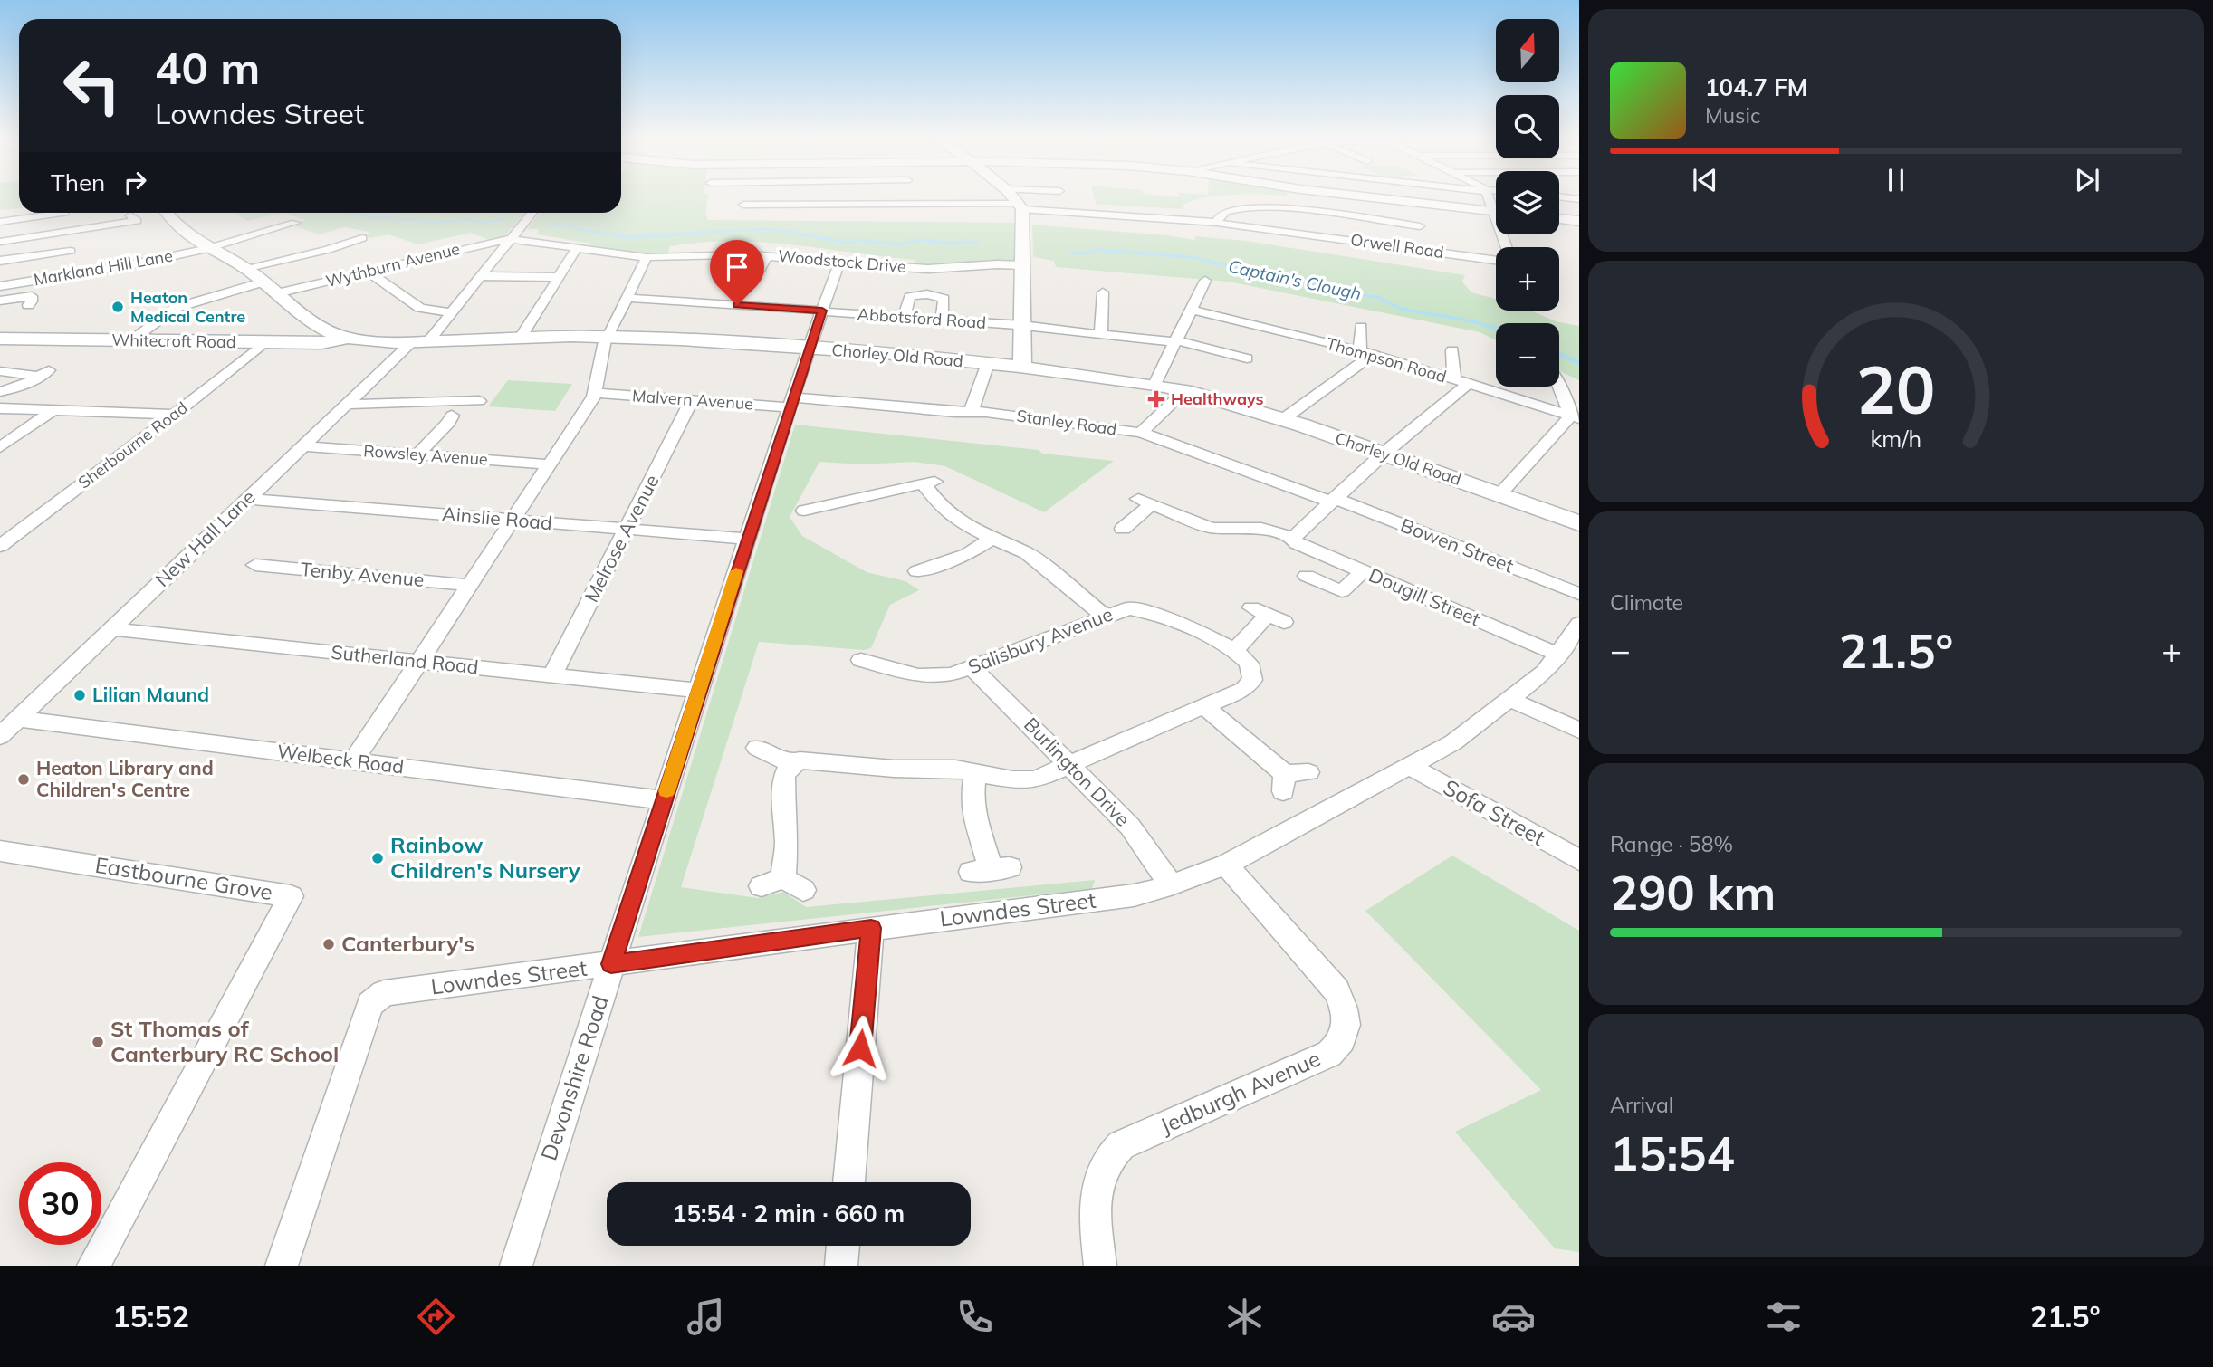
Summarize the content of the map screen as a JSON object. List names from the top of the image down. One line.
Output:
{"streets":{"street":["Orwell Road","Woodstock Drive","Wythburn Avenue","Markland Hill Lane","Abbotsford Road","Whitecroft Road","Chorley Old Road","Thompson Road","Malvern Avenue","Stanley Road","Sherbourne Road","Rowsley Avenue","Ainslie Road","New Hall Lane","Melrose Avenue","Bowen Street","Tenby Avenue","Dougill Street","Salisbury Avenue","Sutherland Road","Welbeck Road","Burlington Drive","Sofa Street","Eastbourne Grove","Lowndes Street","Devonshire Road","Jedburgh Avenue"]},"crossings":[["Woodstock Drive","Wythburn Avenue"],["Woodstock Drive","New Hall Lane"],["Woodstock Drive","Devonshire Road"],["Wythburn Avenue","Chorley Old Road"],["Wythburn Avenue","New Hall Lane"],["Markland Hill Lane","Chorley Old Road"],["Abbotsford Road","Devonshire Road"],["Whitecroft Road","Chorley Old Road"],["Whitecroft Road","Sherbourne Road"],["Chorley Old Road","New Hall Lane"],["Chorley Old Road","Devonshire Road"],["Malvern Avenue","Stanley Road"],["Malvern Avenue","Melrose Avenue"],["Malvern Avenue","Devonshire Road"],["Stanley Road","Bowen Street"],["Stanley Road","Devonshire Road"],["Rowsley Avenue","New Hall Lane"],["Ainslie Road","New Hall Lane"],["Ainslie Road","Melrose Avenue"],["Ainslie Road","Devonshire Road"],["New Hall Lane","Sutherland Road"],["New Hall Lane","Welbeck Road"],["Melrose Avenue","Sutherland Road"],["Dougill Street","Lowndes Street"],["Salisbury Avenue","Burlington Drive"],["Sutherland Road","Devonshire Road"],["Welbeck Road","Devonshire Road"],["Burlington Drive","Lowndes Street"],["Sofa Street","Lowndes Street"],["Lowndes Street","Devonshire Road"],["Lowndes Street","Jedburgh Avenue"]],"water":["Captain's Clough"],"places":{"other":["Heaton Medical Centre","Lilian Maund","Heaton Library and Children's Centre","Rainbow Children's Nursery","Canterbury's","St Thomas of Canterbury RC School"],"health":["Healthways"]},"north":"top","page":{"map_buttons":["+","−"],"turn":["40 m","Lowndes Street"],"song":["104.7 FM","Music"],"then":"Then","tile":["Climate",["Range · 58%","290 km"],["Arrival","15:54"]],"heat":["−","21.5°","+"],"limit":"30","trip":"15:54 · 2 min · 660 m","tabs":["15:52","21.5°"],"gauge":["20","km/h"]}}
